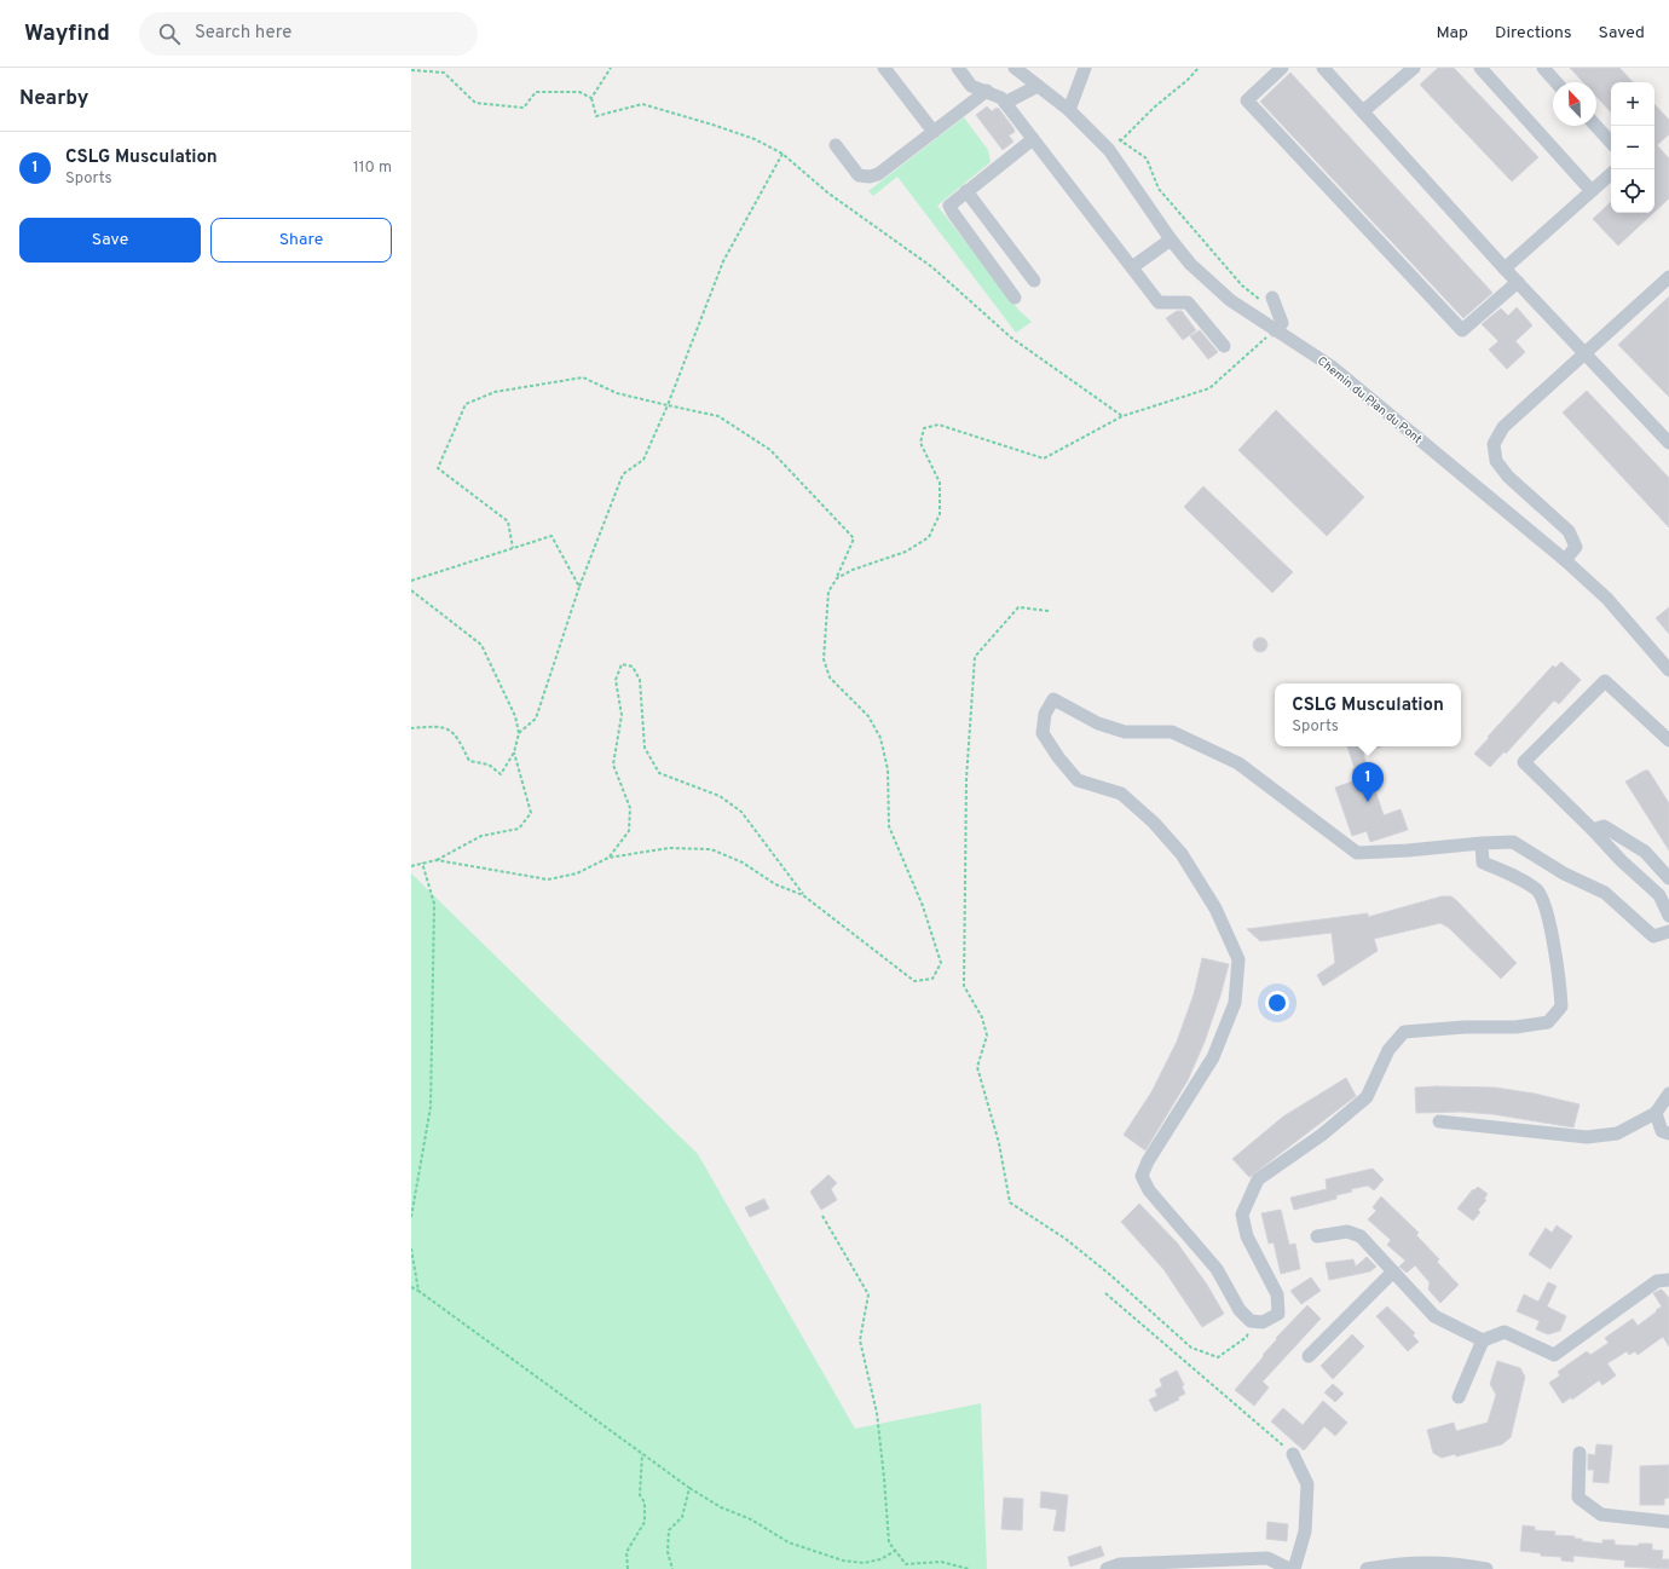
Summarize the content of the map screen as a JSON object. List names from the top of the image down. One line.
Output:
{"streets":{"street":["Chemin du Plan du Pont"]},"north":"top left","page":{"header":"Wayfind","search":"Search here","nav":["Map","Directions","Saved"],"heading":"Nearby","map_buttons":["+","−"],"list":[{"mark":"1","name":"CSLG Musculation","note":"Sports","value":"110 m"}],"buttons":["Save","Share"],"popup":["CSLG Musculation","Sports"],"pins":"1"}}
